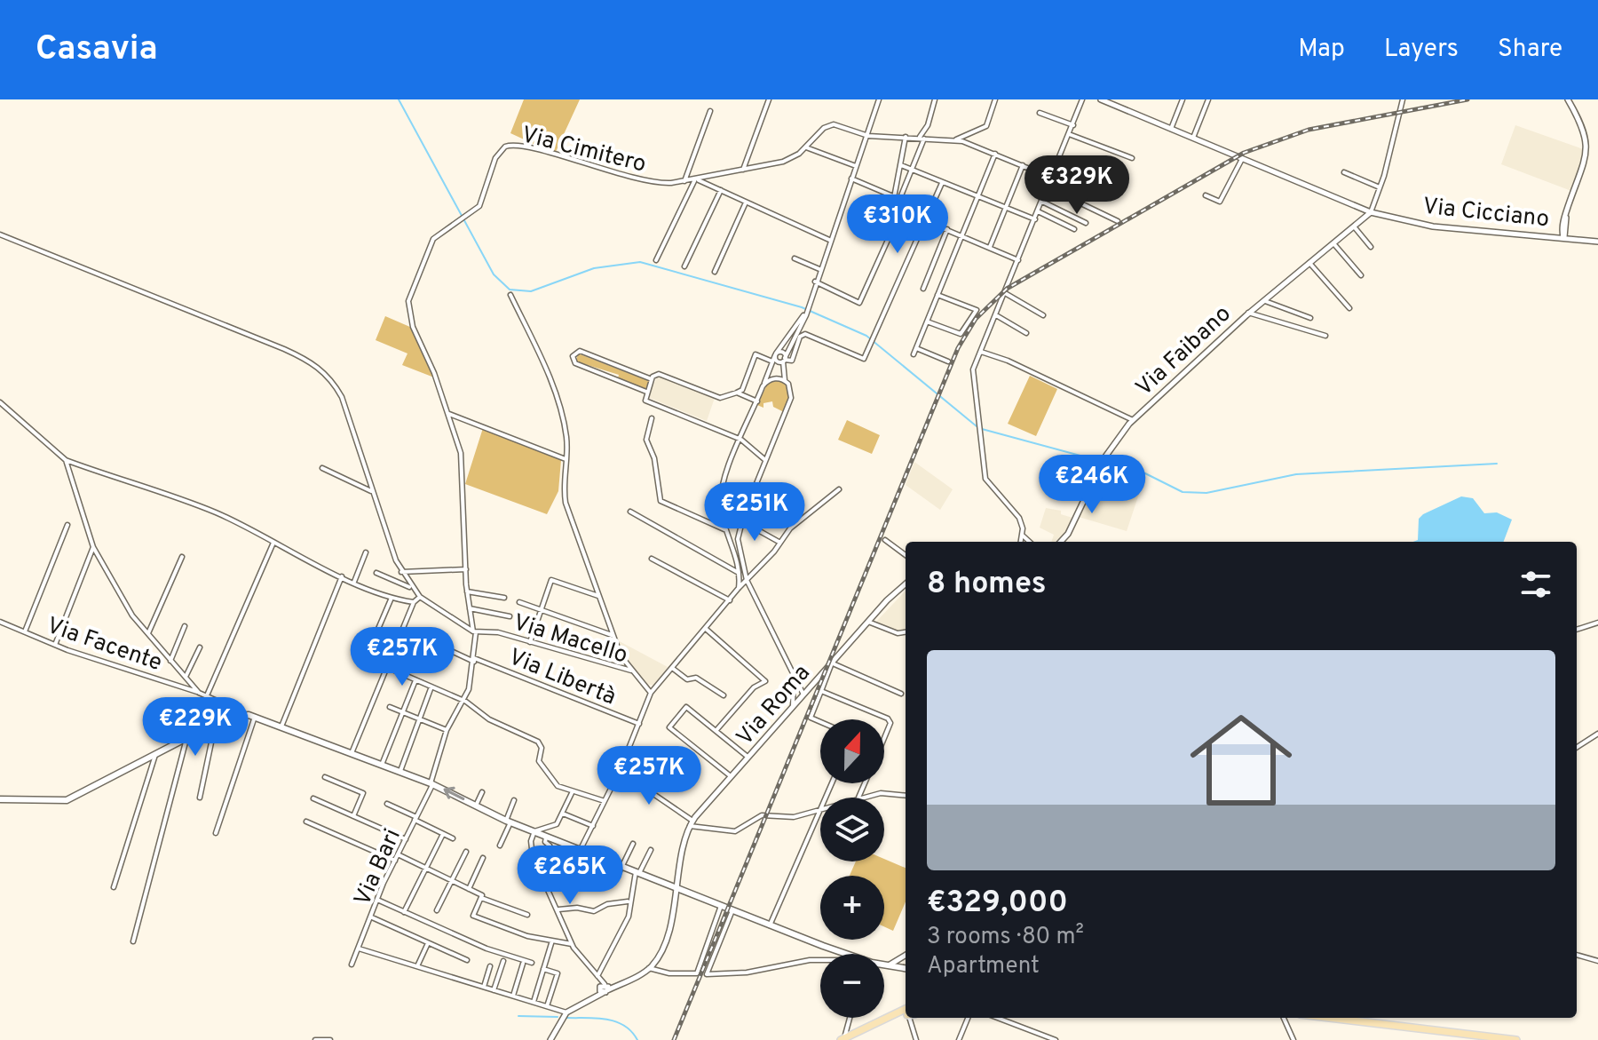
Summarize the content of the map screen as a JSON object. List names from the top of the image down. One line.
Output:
{"streets":{"street":["Via Cimitero","Via Cicciano","Via Faibano","Via Macello","Via Facente","Via Libertà","Via Roma","Via Bari"]},"crossings":[["Via Cimitero","Via Bari"],["Via Cicciano","Via Faibano"],["Via Macello","Via Bari"],["Via Libertà","Via Bari"]],"north":"top","page":{"header":"Casavia","nav":["Map","Layers","Share"],"price":["€329K","€310K","€246K","€251K","€257K","€229K","€257K","€265K"],"heading":"8 homes","list":[{"name":"€329,000","note":"3 rooms · 80 m² · Apartment"}],"map_buttons":["+","−"]}}
